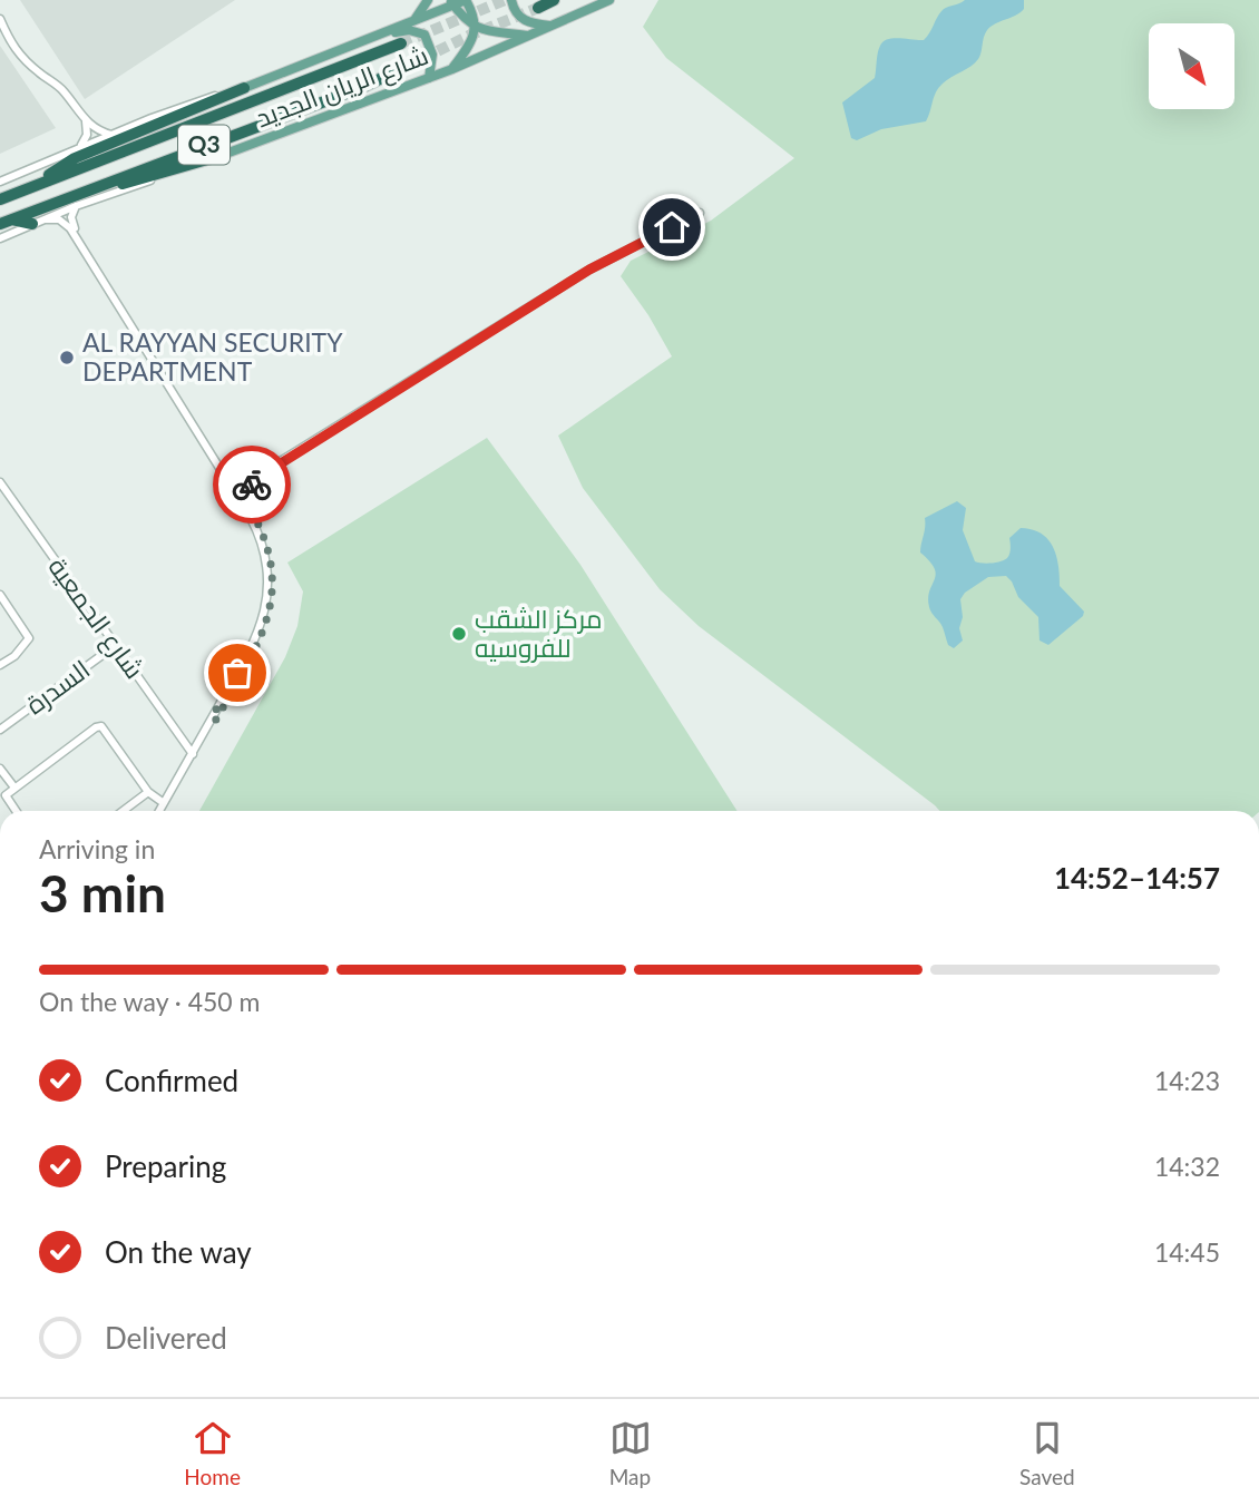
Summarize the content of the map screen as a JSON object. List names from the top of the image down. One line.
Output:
{"streets":{"highway":["شارع الريان الجديد","Q3"],"street":["شارع الجمعية","السدرة"]},"crossings":[["شارع الجمعية","السدرة"]],"places":["AL RAYYAN SECURITY DEPARTMENT","مركز الشقب للفروسيه"],"north":"bottom right","page":{"heading":["3 min","Arriving in","14:52–14:57"],"bar":"On the way · 450 m","list":[["Confirmed","14:23"],["Preparing","14:32"],["On the way","14:45"],"Delivered"],"tabs":["Home","Map","Saved"]}}
